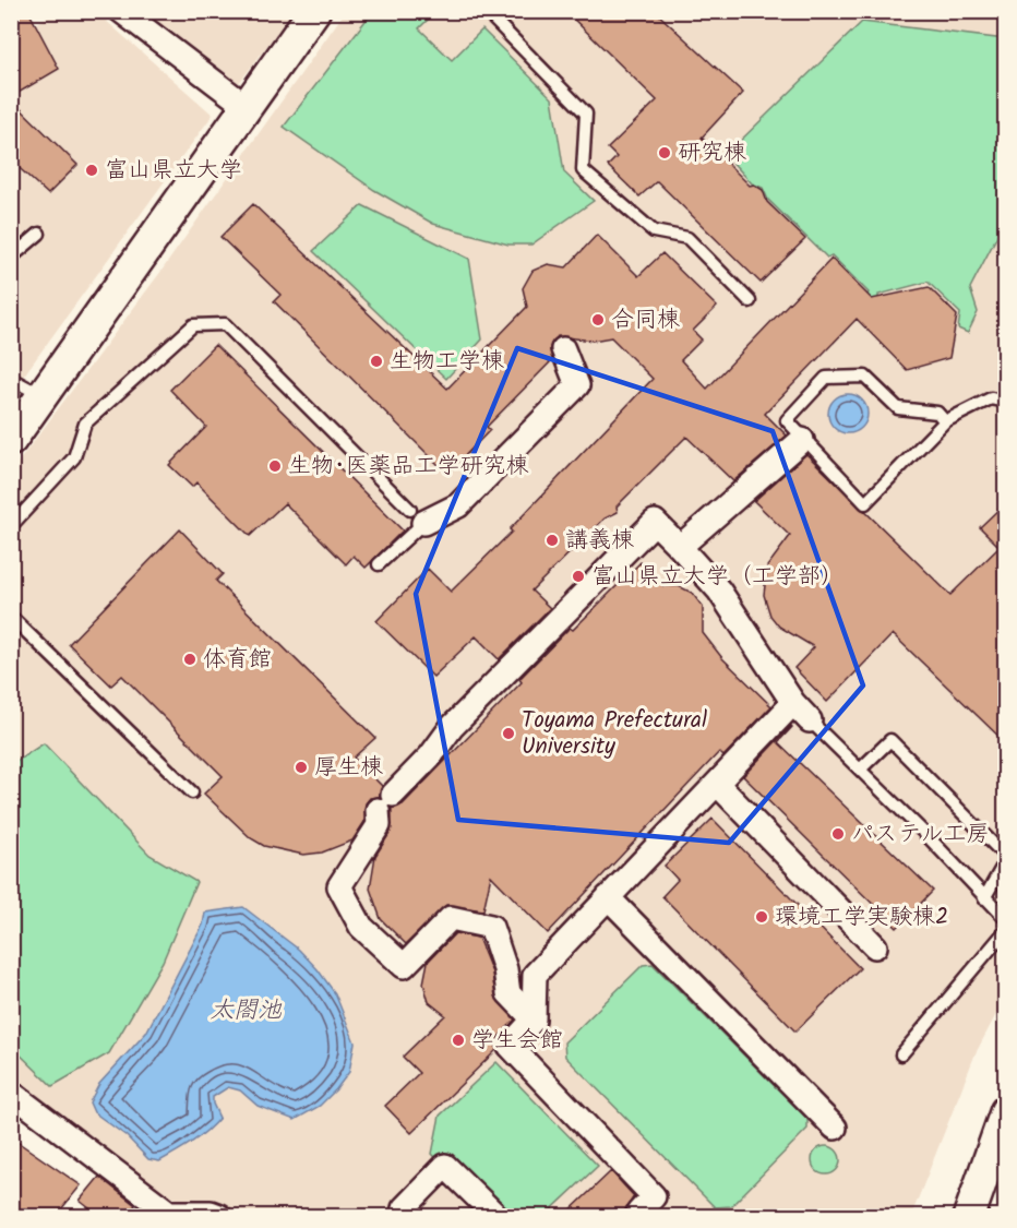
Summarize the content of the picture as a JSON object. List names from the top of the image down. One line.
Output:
{"water":["太閤池"],"places":["研究棟","富山県立大学","合同棟","生物工学棟","生物･医薬品工学研究棟","講義棟","富山県立大学（工学部）","体育館","Toyama Prefectural University","厚生棟","パステル工房","環境工学実験棟2","学生会館"]}
